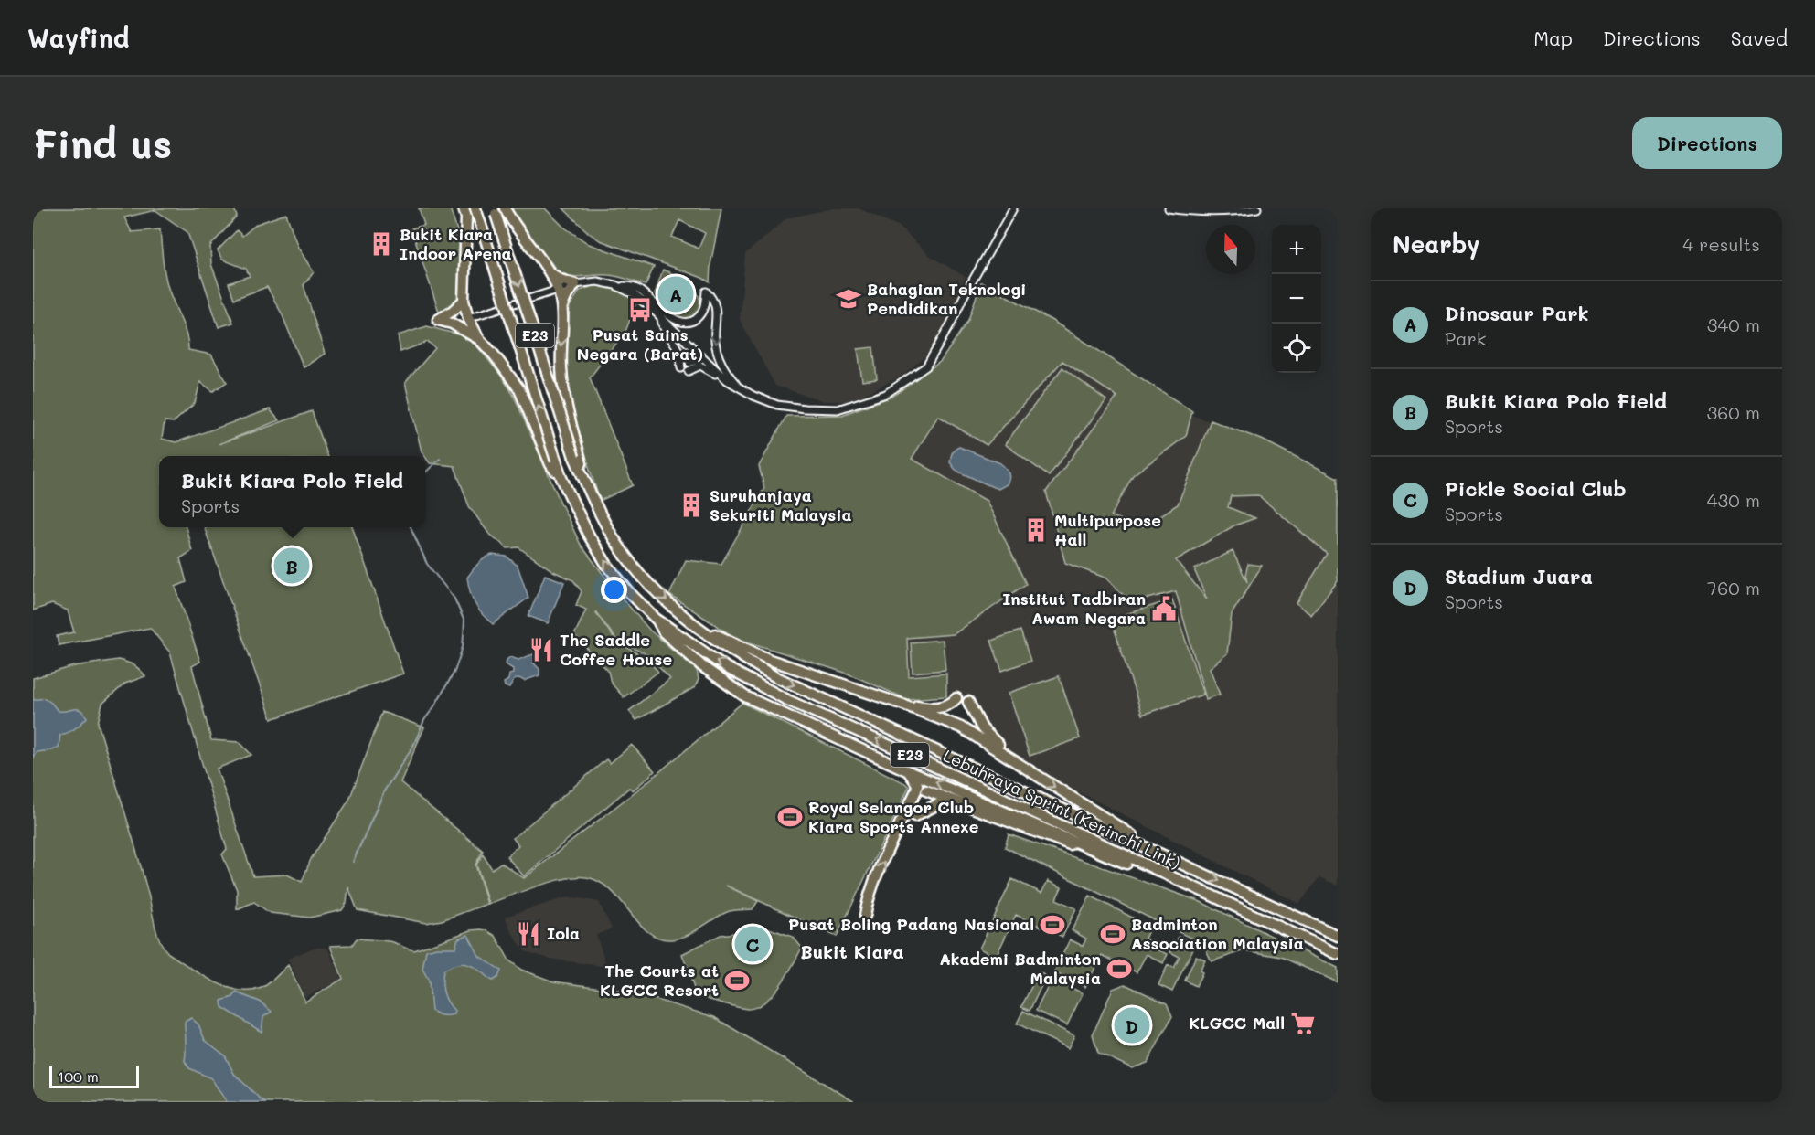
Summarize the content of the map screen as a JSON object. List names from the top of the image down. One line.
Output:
{"streets":{"highway":["E23","Lebuhraya Sprint (Kerinchi Link)"]},"districts":["Bukit Kiara"],"places":{"building":["Bukit Kiara Indoor Arena","Suruhanjaya Sekuriti Malaysia","Multipurpose Hall"],"school or university":["Bahagian Teknologi Pendidikan"],"bus stop":["Pusat Sains Negara (Barat)"],"public building":["Institut Tadbiran Awam Negara"],"restaurant":["The Saddle Coffee House","Iola"],"sports":["Royal Selangor Club Kiara Sports Annexe","Pusat Boling Padang Nasional","Badminton Association Malaysia","Akademi Badminton Malaysia","The Courts at KLGCC Resort"],"supermarket":["KLGCC Mall"]},"scale_bar":"100 m","north":"top","page":{"header":"Wayfind","nav":["Map","Directions","Saved"],"buttons":"Directions","title":"Find us","heading":["Nearby","4 results"],"map_buttons":["+","−"],"pins":["A","B","C","D"],"list":[{"mark":"A","name":"Dinosaur Park","note":"Park","value":"340 m"},{"mark":"B","name":"Bukit Kiara Polo Field","note":"Sports","value":"360 m"},{"mark":"C","name":"Pickle Social Club","note":"Sports","value":"430 m"},{"mark":"D","name":"Stadium Juara","note":"Sports","value":"760 m"}],"popup":["Bukit Kiara Polo Field","Sports"],"scale":"100 m"}}
